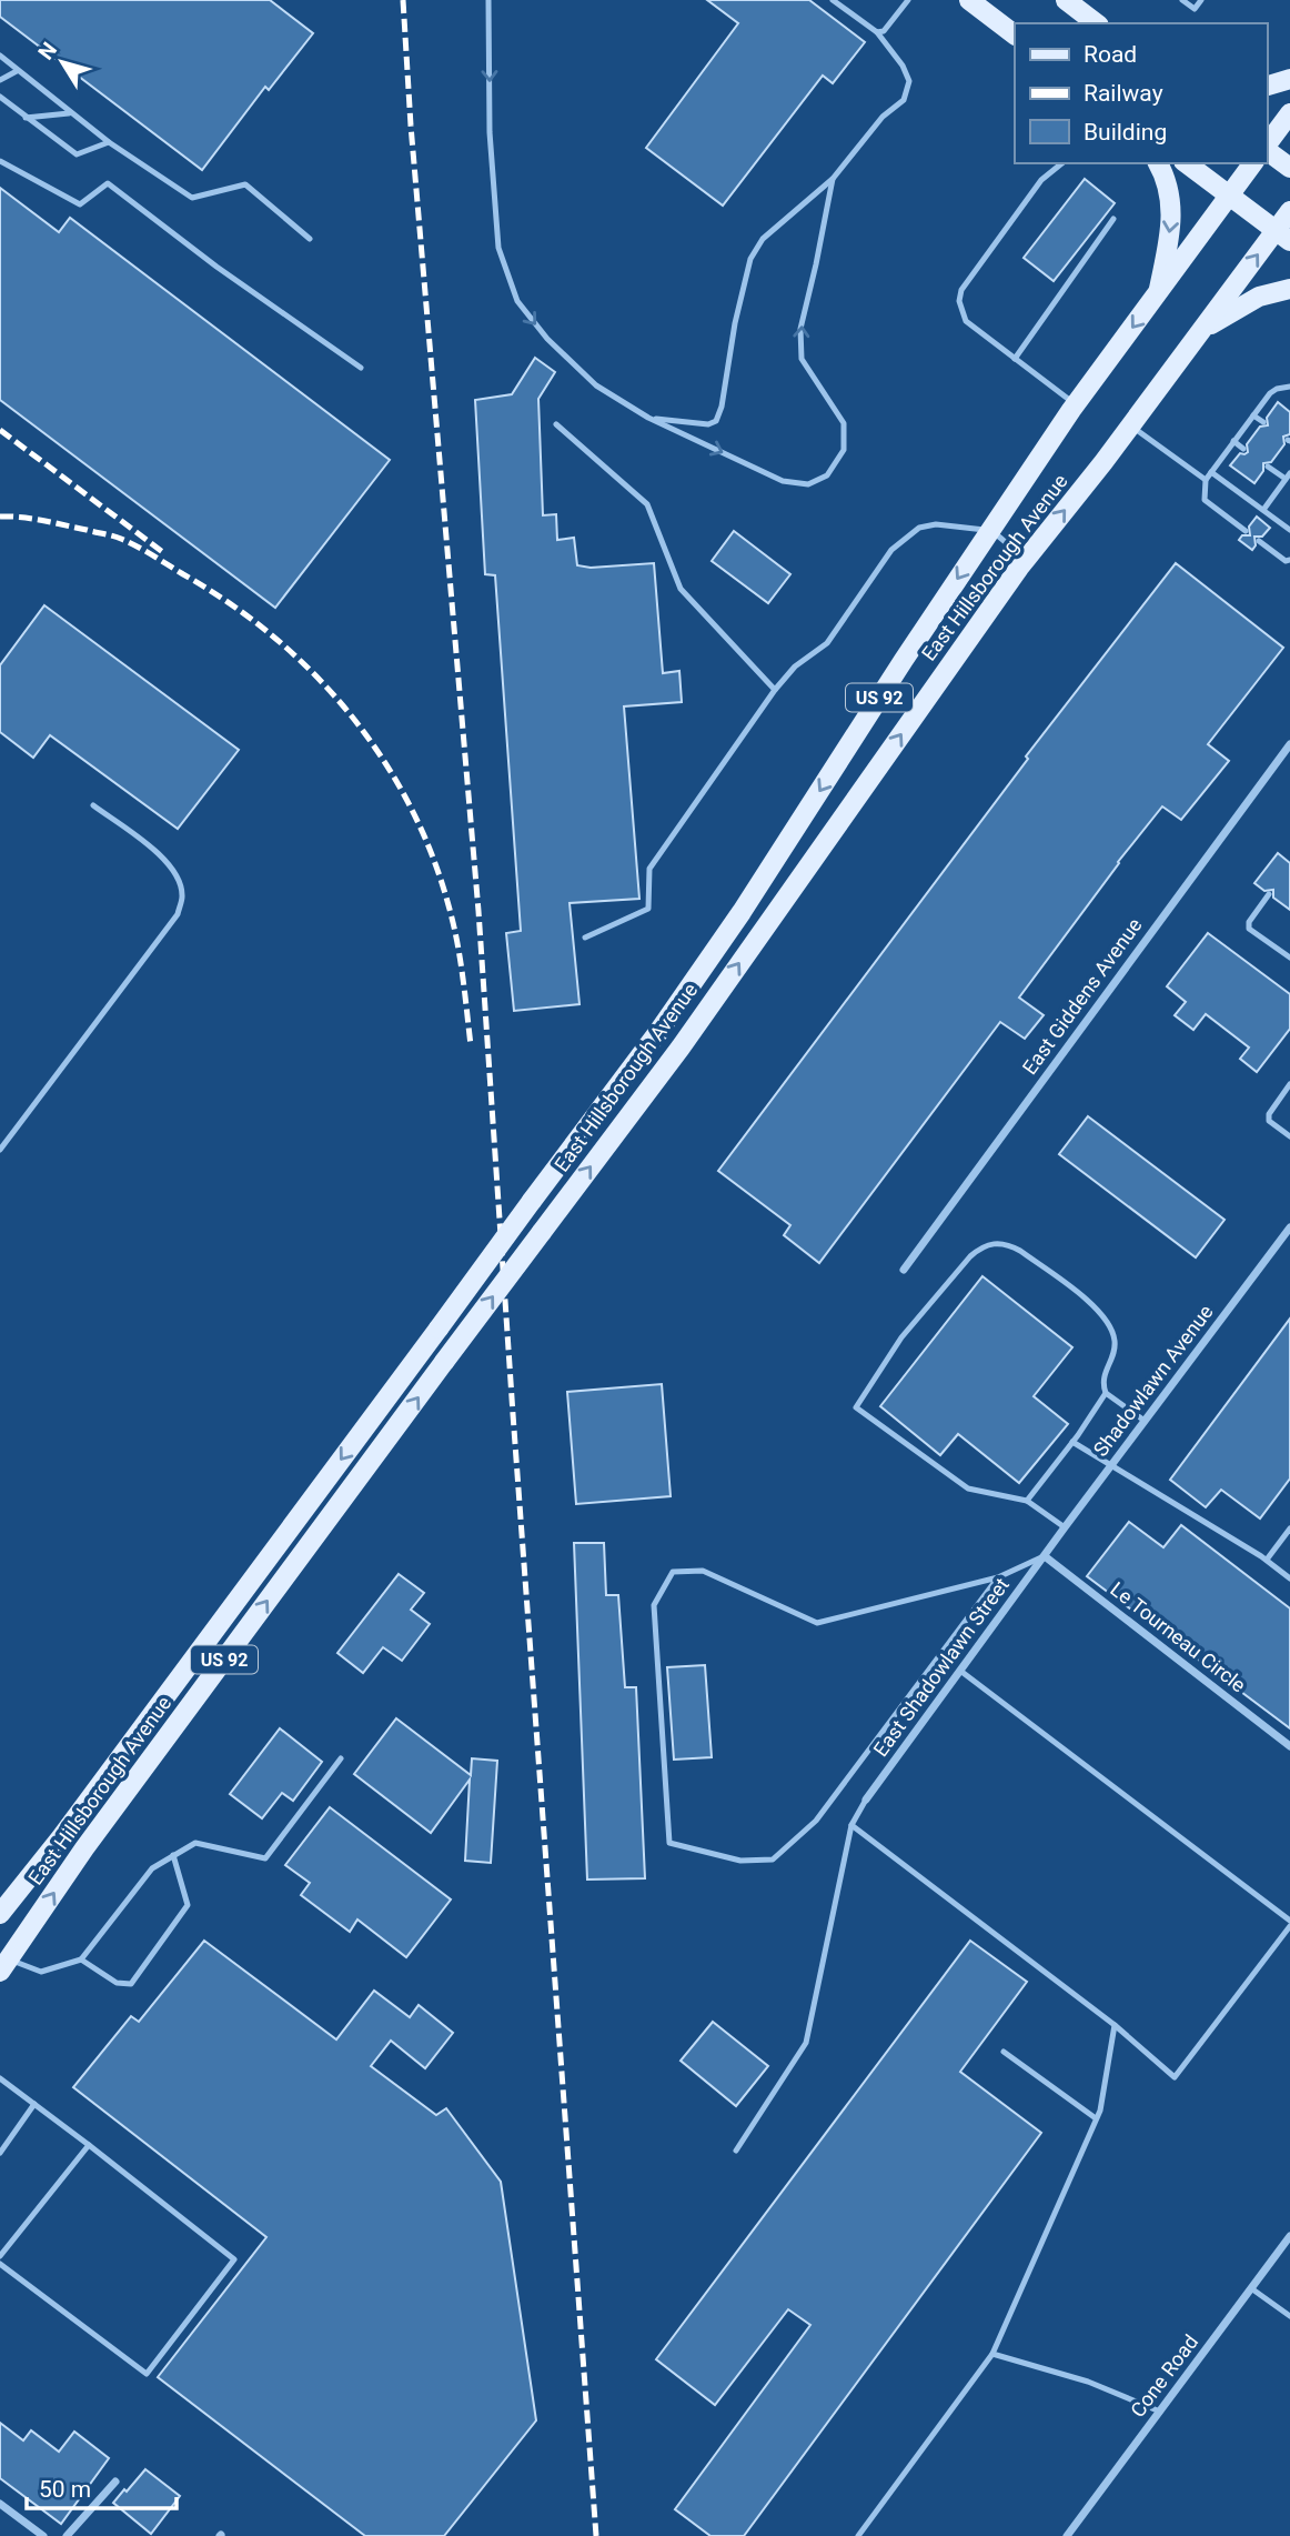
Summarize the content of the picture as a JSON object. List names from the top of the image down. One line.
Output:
{"streets":{"main road":["East Hillsborough Avenue","US 92"],"street":["East Giddens Avenue","Shadowlawn Avenue","Le Tourneau Circle","East Shadowlawn Street","Cone Road"]},"crossings":[["Shadowlawn Avenue","Le Tourneau Circle"],["Shadowlawn Avenue","East Shadowlawn Street"],["Le Tourneau Circle","East Shadowlawn Street"]],"legend":["Road","Railway","Building"],"scale_bar":"50 m","north":"top left"}
